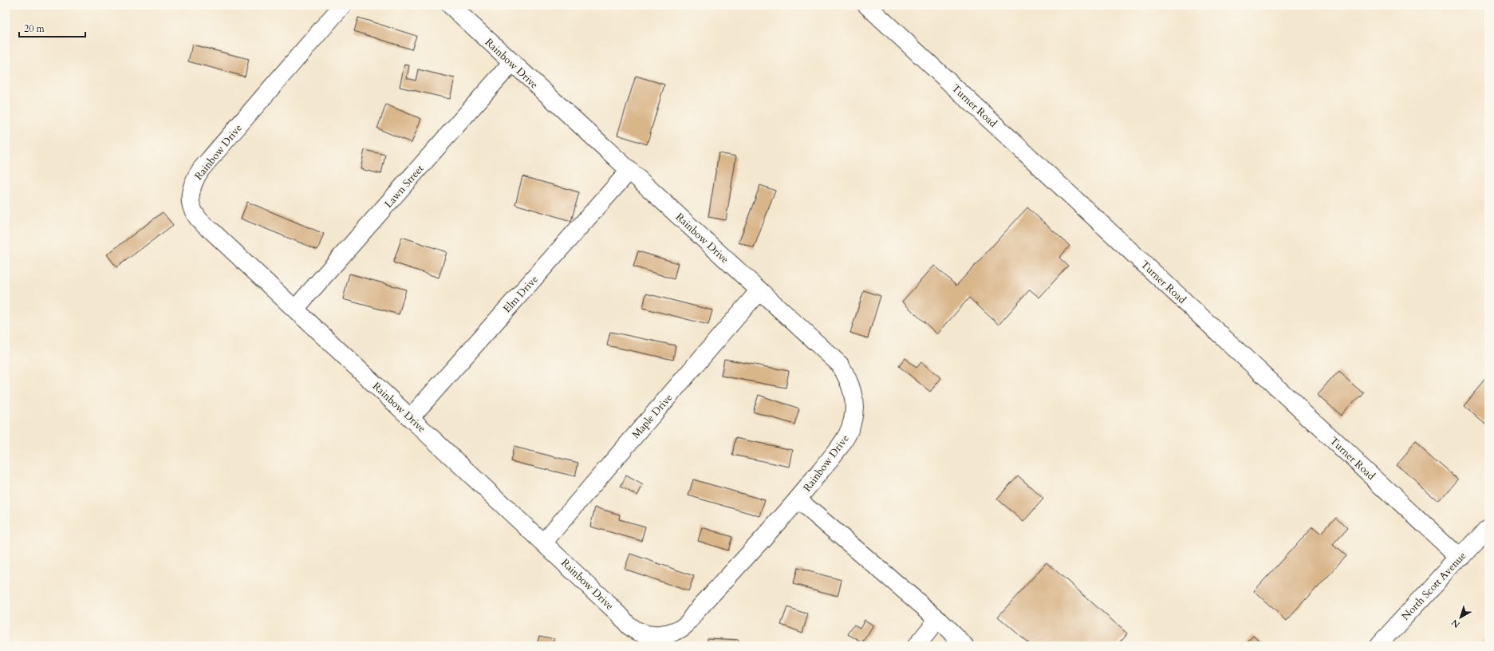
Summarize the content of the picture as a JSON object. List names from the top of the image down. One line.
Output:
{"streets":{"street":["Rainbow Drive","Turner Road","Lawn Street","Elm Drive","Maple Drive","North Scott Avenue"]},"crossings":[["Rainbow Drive","Lawn Street"],["Rainbow Drive","Elm Drive"],["Rainbow Drive","Maple Drive"],["Turner Road","North Scott Avenue"]],"scale_bar":"20 m","north":"bottom left"}
